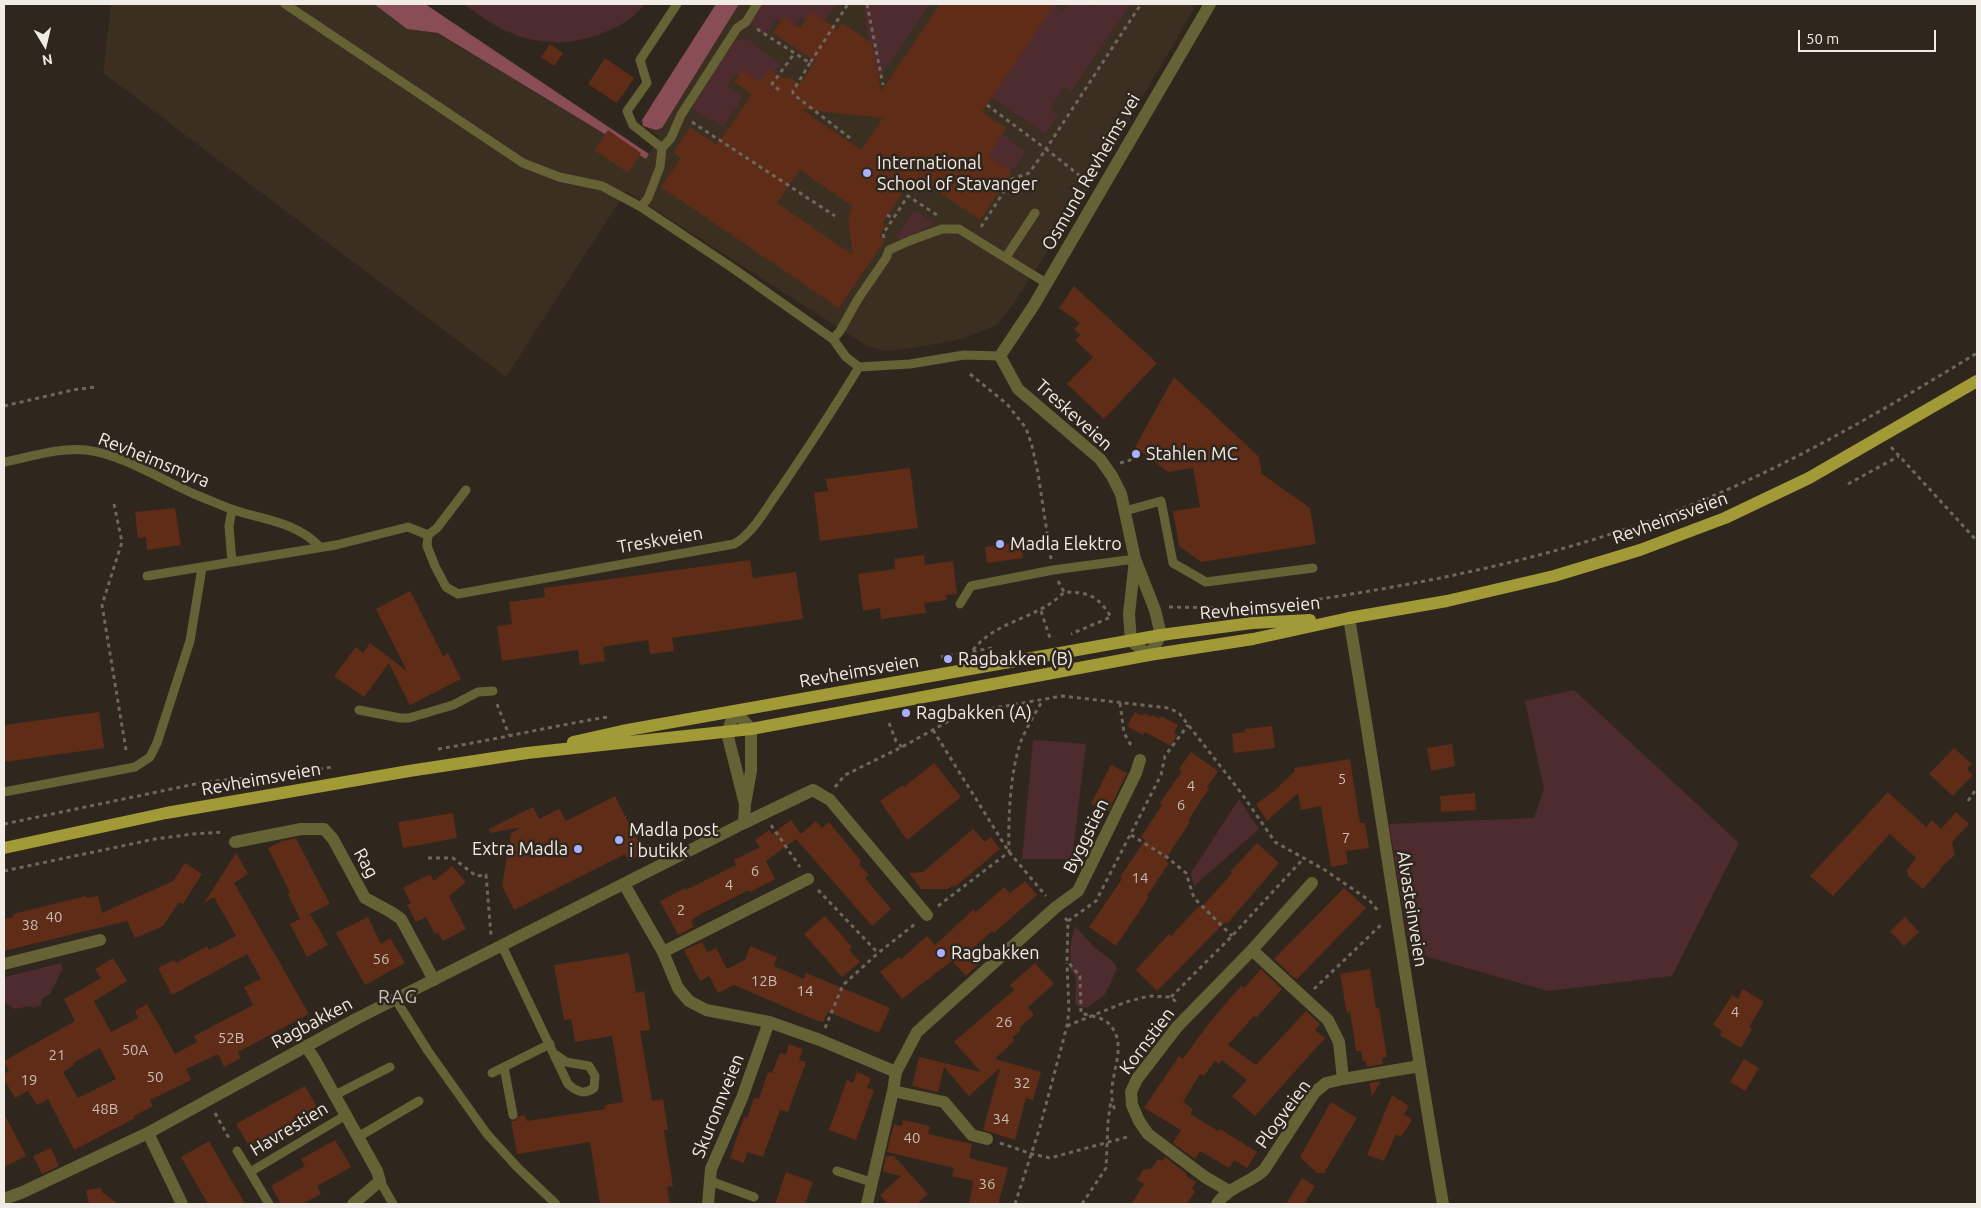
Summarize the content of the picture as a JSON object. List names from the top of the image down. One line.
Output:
{"streets":{"main road":["Revheimsveien"],"street":["Osmund Revheims vei","Treskeveien","Byggstien","Rag","Alvasteinveien","Ragbakken","Kornstien","Skuronnveien","Plogveien","Havrestien"],"lane":["Revheimsmyra","Treskveien"]},"crossings":[["Osmund Revheims vei","Treskeveien"],["Treskeveien","Revheimsveien"],["Revheimsveien","Alvasteinveien"],["Rag","Ragbakken"],["Alvasteinveien","Plogveien"],["Ragbakken","Havrestien"],["Kornstien","Plogveien"]],"districts":["RAG"],"places":["International School of Stavanger","Stahlen MC","Madla Elektro","Ragbakken (B)","Ragbakken (A)","Madla post i butikk","Extra Madla","Ragbakken"],"house_numbers":["5","4","6","7","6","14","4","2","40","38","56","12B","14","4","26","52B","50A","21","50","19","32","48B","34","40","36"],"scale_bar":"50 m","north":"bottom"}
